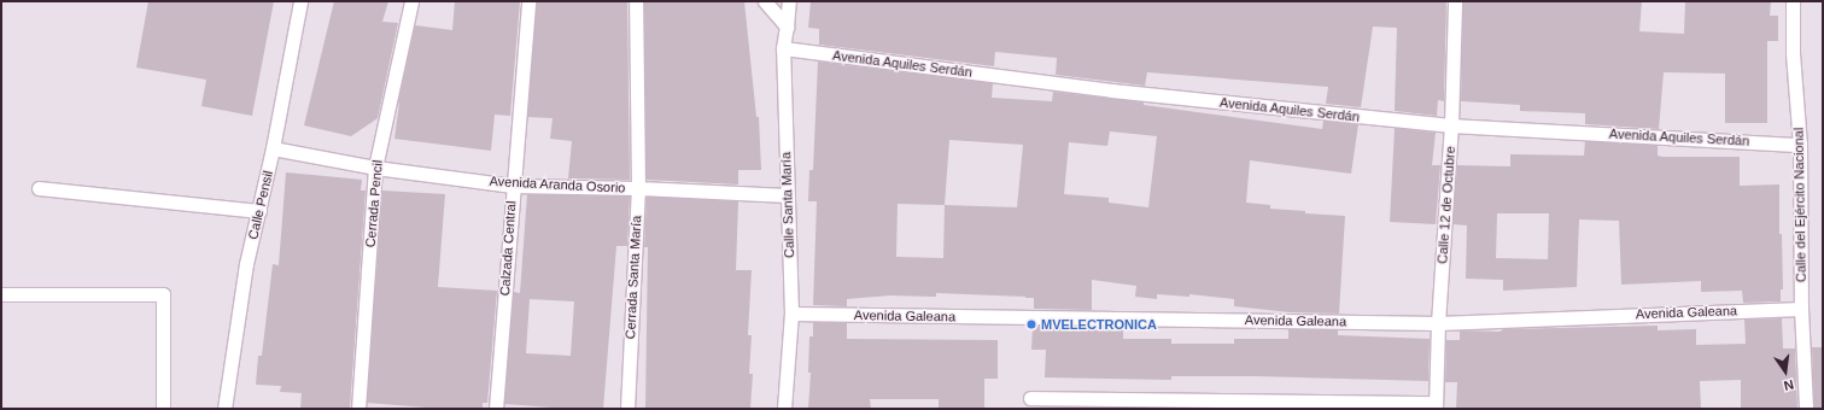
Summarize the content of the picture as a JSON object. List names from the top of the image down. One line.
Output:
{"streets":{"street":["Avenida Aquiles Serdán","Avenida Aranda Osorio","Cerrada Pencil","Calle Pensil","Calle Santa María","Calle 12 de Octubre","Calle del Ejército Nacional","Calzada Central","Cerrada Santa María","Avenida Galeana"]},"crossings":[["Avenida Aquiles Serdán","Calle Santa María"],["Avenida Aquiles Serdán","Calle 12 de Octubre"],["Avenida Aquiles Serdán","Calle del Ejército Nacional"],["Avenida Aranda Osorio","Cerrada Pencil"],["Avenida Aranda Osorio","Calle Pensil"],["Avenida Aranda Osorio","Calle Santa María"],["Avenida Aranda Osorio","Calzada Central"],["Avenida Aranda Osorio","Cerrada Santa María"],["Calle Santa María","Avenida Galeana"],["Calle 12 de Octubre","Avenida Galeana"],["Calle del Ejército Nacional","Avenida Galeana"]],"places":["MVELECTRONICA"],"north":"bottom"}
